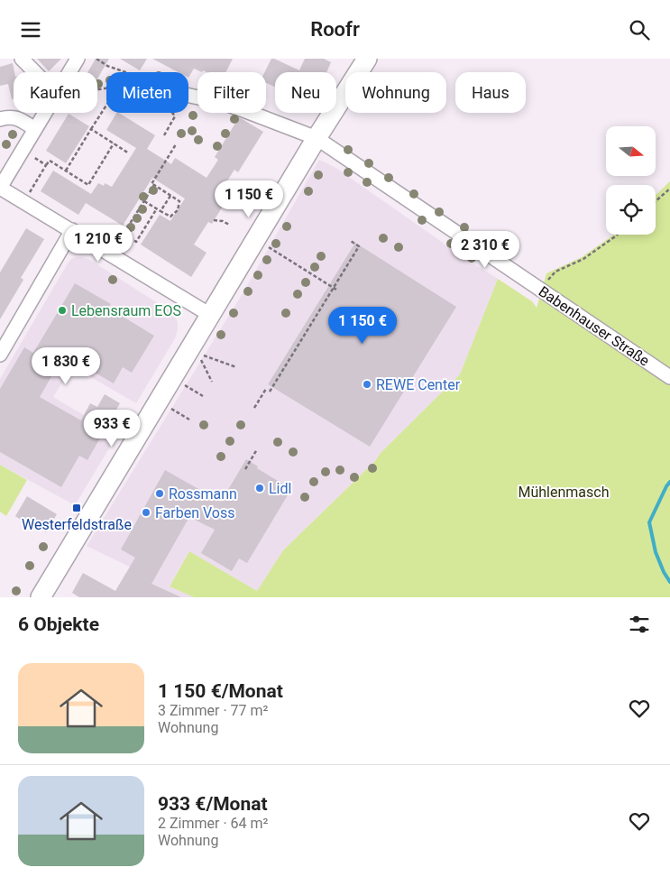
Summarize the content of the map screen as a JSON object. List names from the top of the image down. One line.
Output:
{"streets":{"street":["Babenhauser Straße"]},"parks":["Mühlenmasch"],"places":{"other":["Lebensraum EOS","REWE Center","Lidl","Rossmann","Farben Voss"],"transit":["Westerfeldstraße"]},"north":"right","page":{"header":"Roofr","chip":["Kaufen","Mieten","Filter","Neu","Wohnung","Haus"],"price":["1 150 €","1 210 €","2 310 €","1 150 €","1 830 €","933 €"],"heading":"6 Objekte","list":[{"name":"1 150 €/Monat","note":"3 Zimmer · 77 m² · Wohnung"},{"name":"933 €/Monat","note":"2 Zimmer · 64 m² · Wohnung"}]}}
